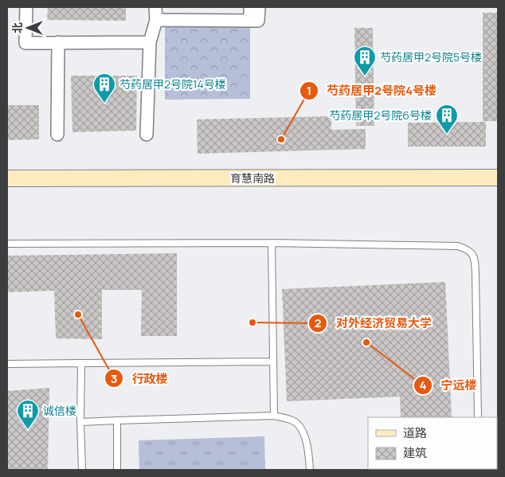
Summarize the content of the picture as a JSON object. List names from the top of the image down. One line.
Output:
{"streets":{"street":["育慧南路"]},"places":{"building":["芍药居甲2号院5号楼","芍药居甲2号院14号楼","芍药居甲2号院6号楼","诚信楼"],"other":["芍药居甲2号院4号楼","行政楼","对外经济贸易大学","宁远楼"]},"legend":["道路","建筑"],"north":"left"}
